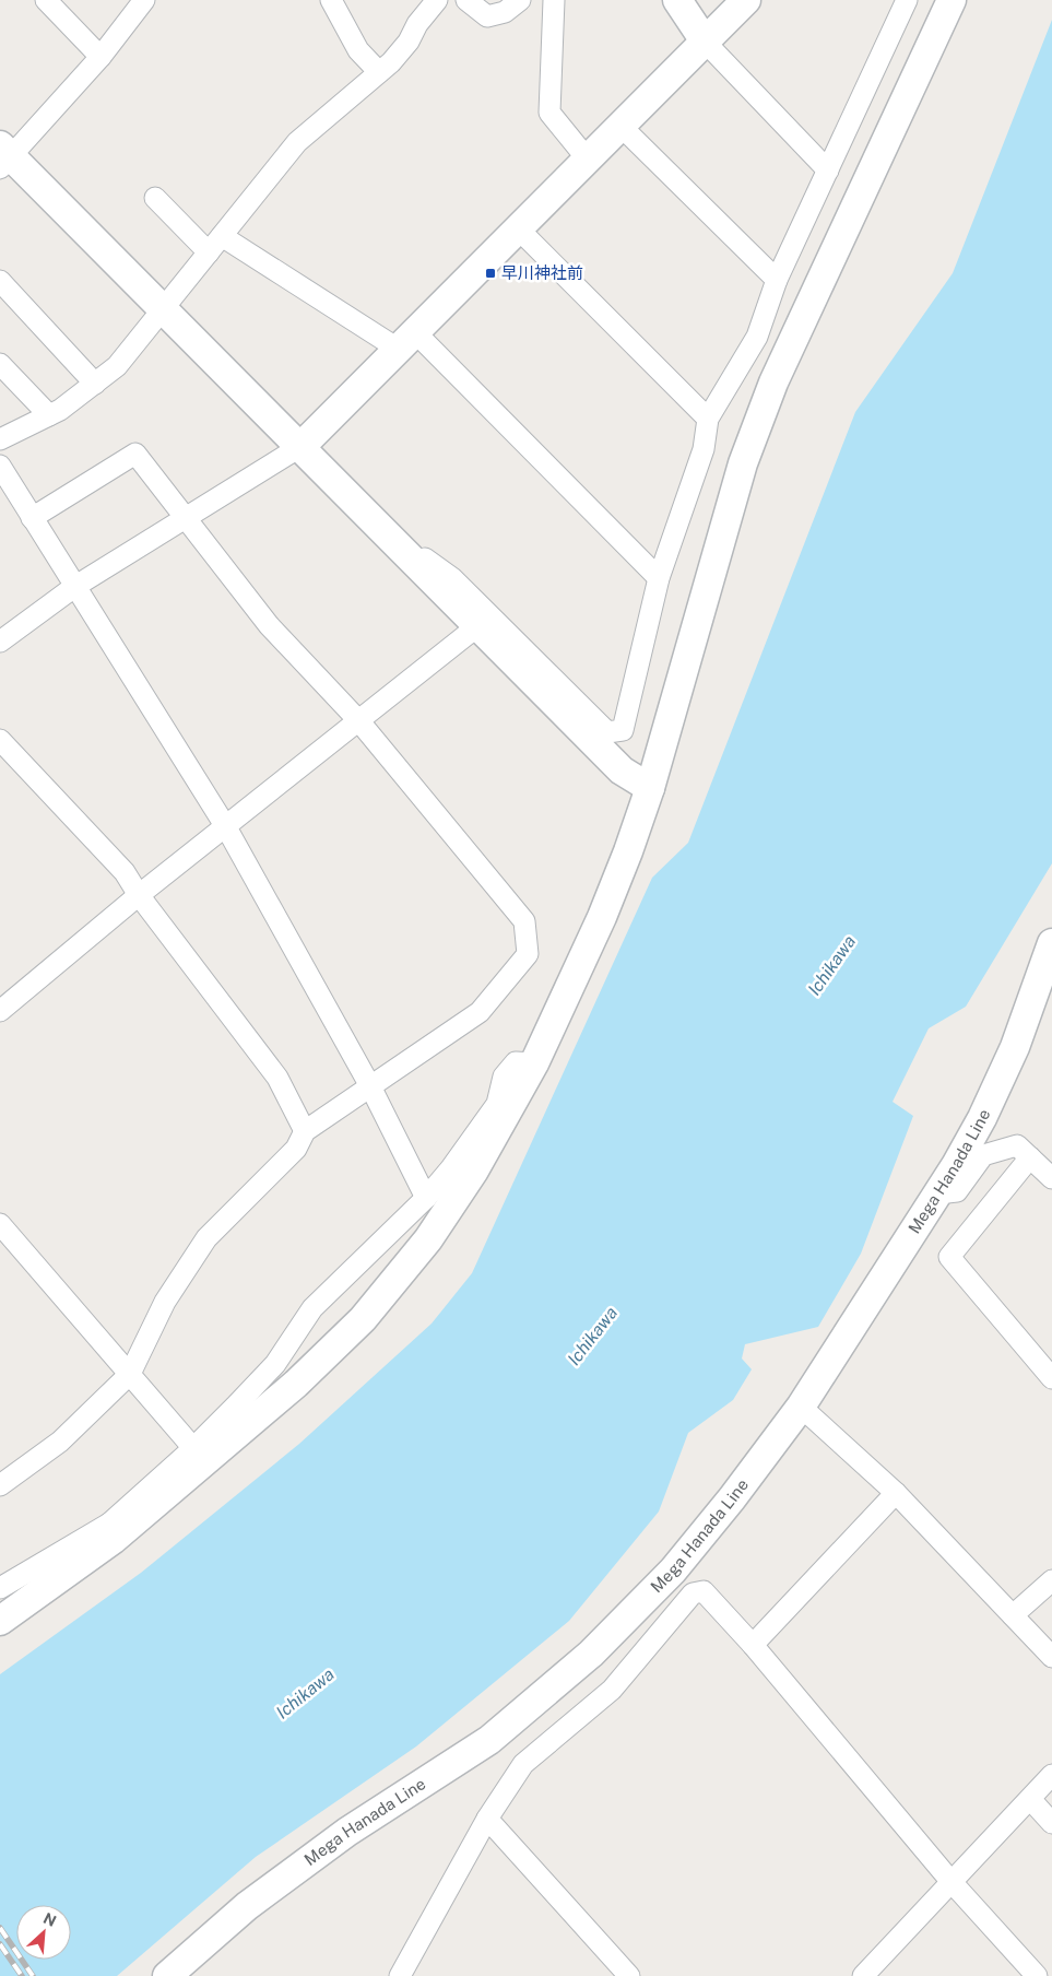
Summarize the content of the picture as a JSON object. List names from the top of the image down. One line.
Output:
{"streets":{"street":["Mega Hanada Line"]},"water":["Ichikawa"],"places":{"transit":["早川神社前"]},"north":"top right"}
